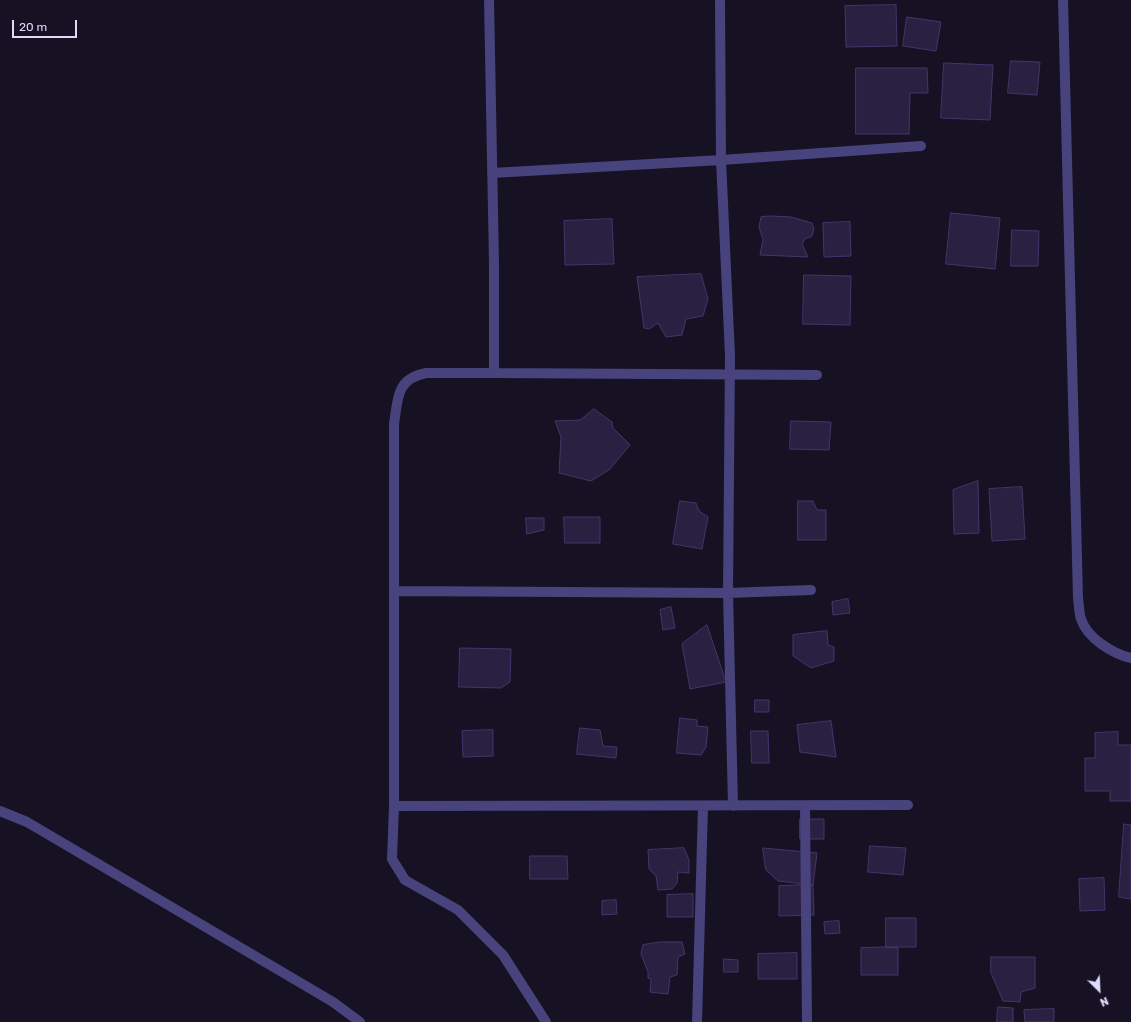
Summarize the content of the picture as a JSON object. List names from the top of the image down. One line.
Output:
{"scale_bar":"20 m","north":"bottom right"}
